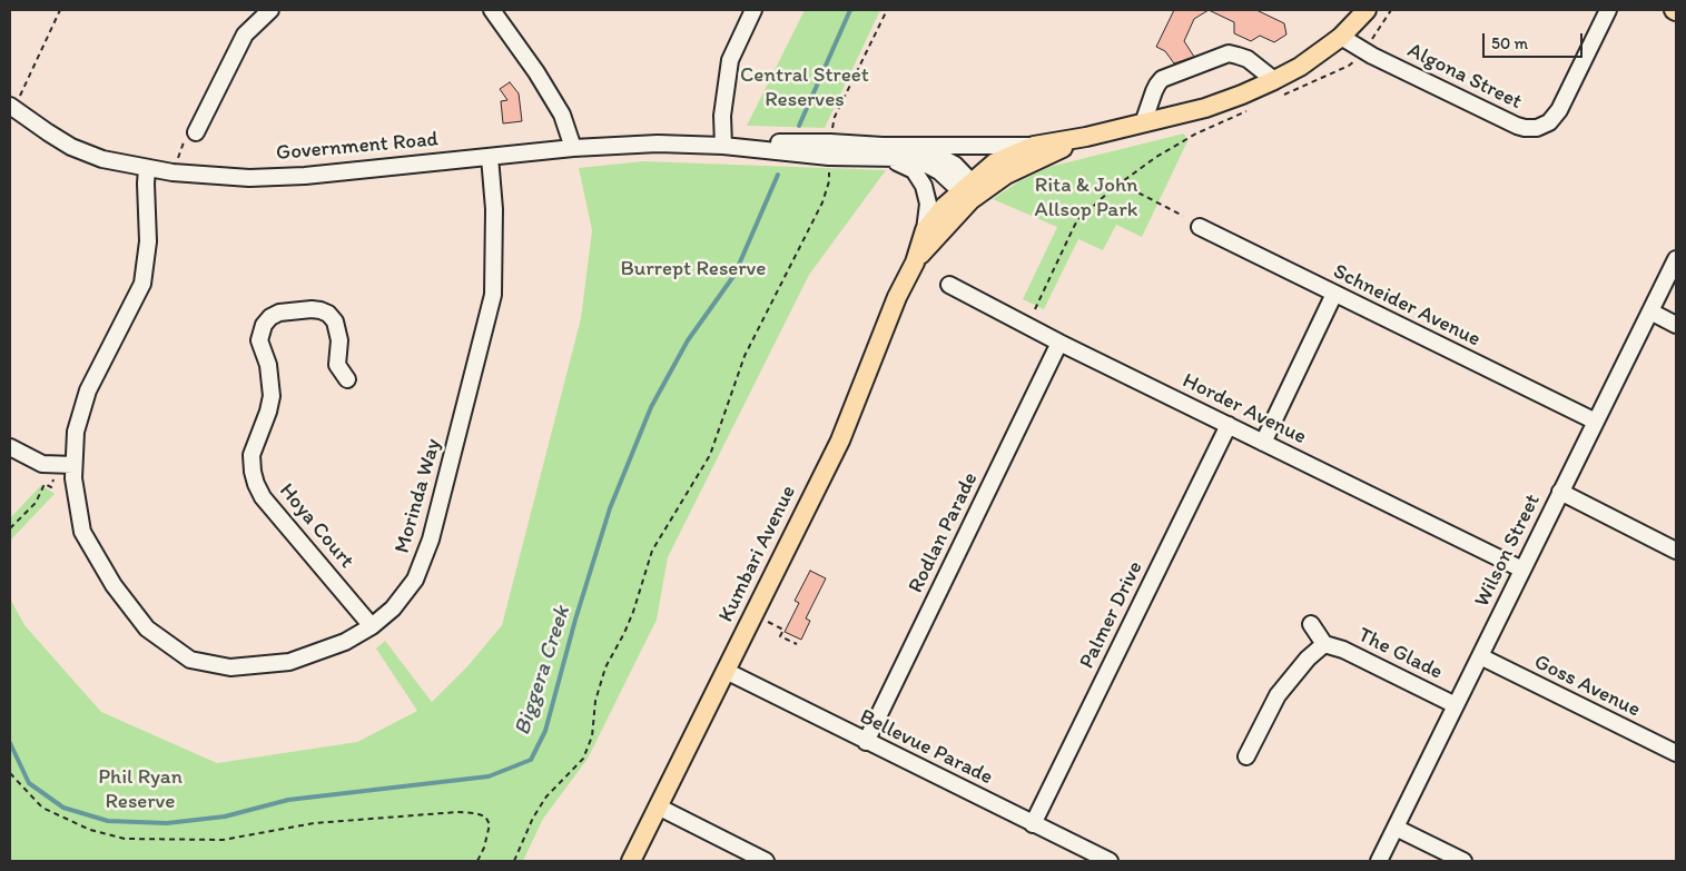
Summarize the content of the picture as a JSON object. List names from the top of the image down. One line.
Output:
{"streets":{"main road":["Government Road","Kumbari Avenue"],"street":["Algona Street","Schneider Avenue","Horder Avenue","Morinda Way","Hoya Court","Rodlan Parade","Wilson Street","Palmer Drive","The Glade","Goss Avenue","Bellevue Parade"]},"crossings":[["Algona Street","Government Road"],["Government Road","Morinda Way"],["Government Road","Kumbari Avenue"],["Schneider Avenue","Wilson Street"],["Horder Avenue","Rodlan Parade"],["Horder Avenue","Wilson Street"],["Horder Avenue","Palmer Drive"],["Morinda Way","Hoya Court"],["Rodlan Parade","Bellevue Parade"],["Wilson Street","The Glade"],["Wilson Street","Goss Avenue"],["Kumbari Avenue","Bellevue Parade"],["Palmer Drive","Bellevue Parade"]],"water":["Biggera Creek"],"parks":["Central Street Reserves","Rita & John Allsop Park","Burrept Reserve","Phil Ryan Reserve"],"scale_bar":"50 m"}
